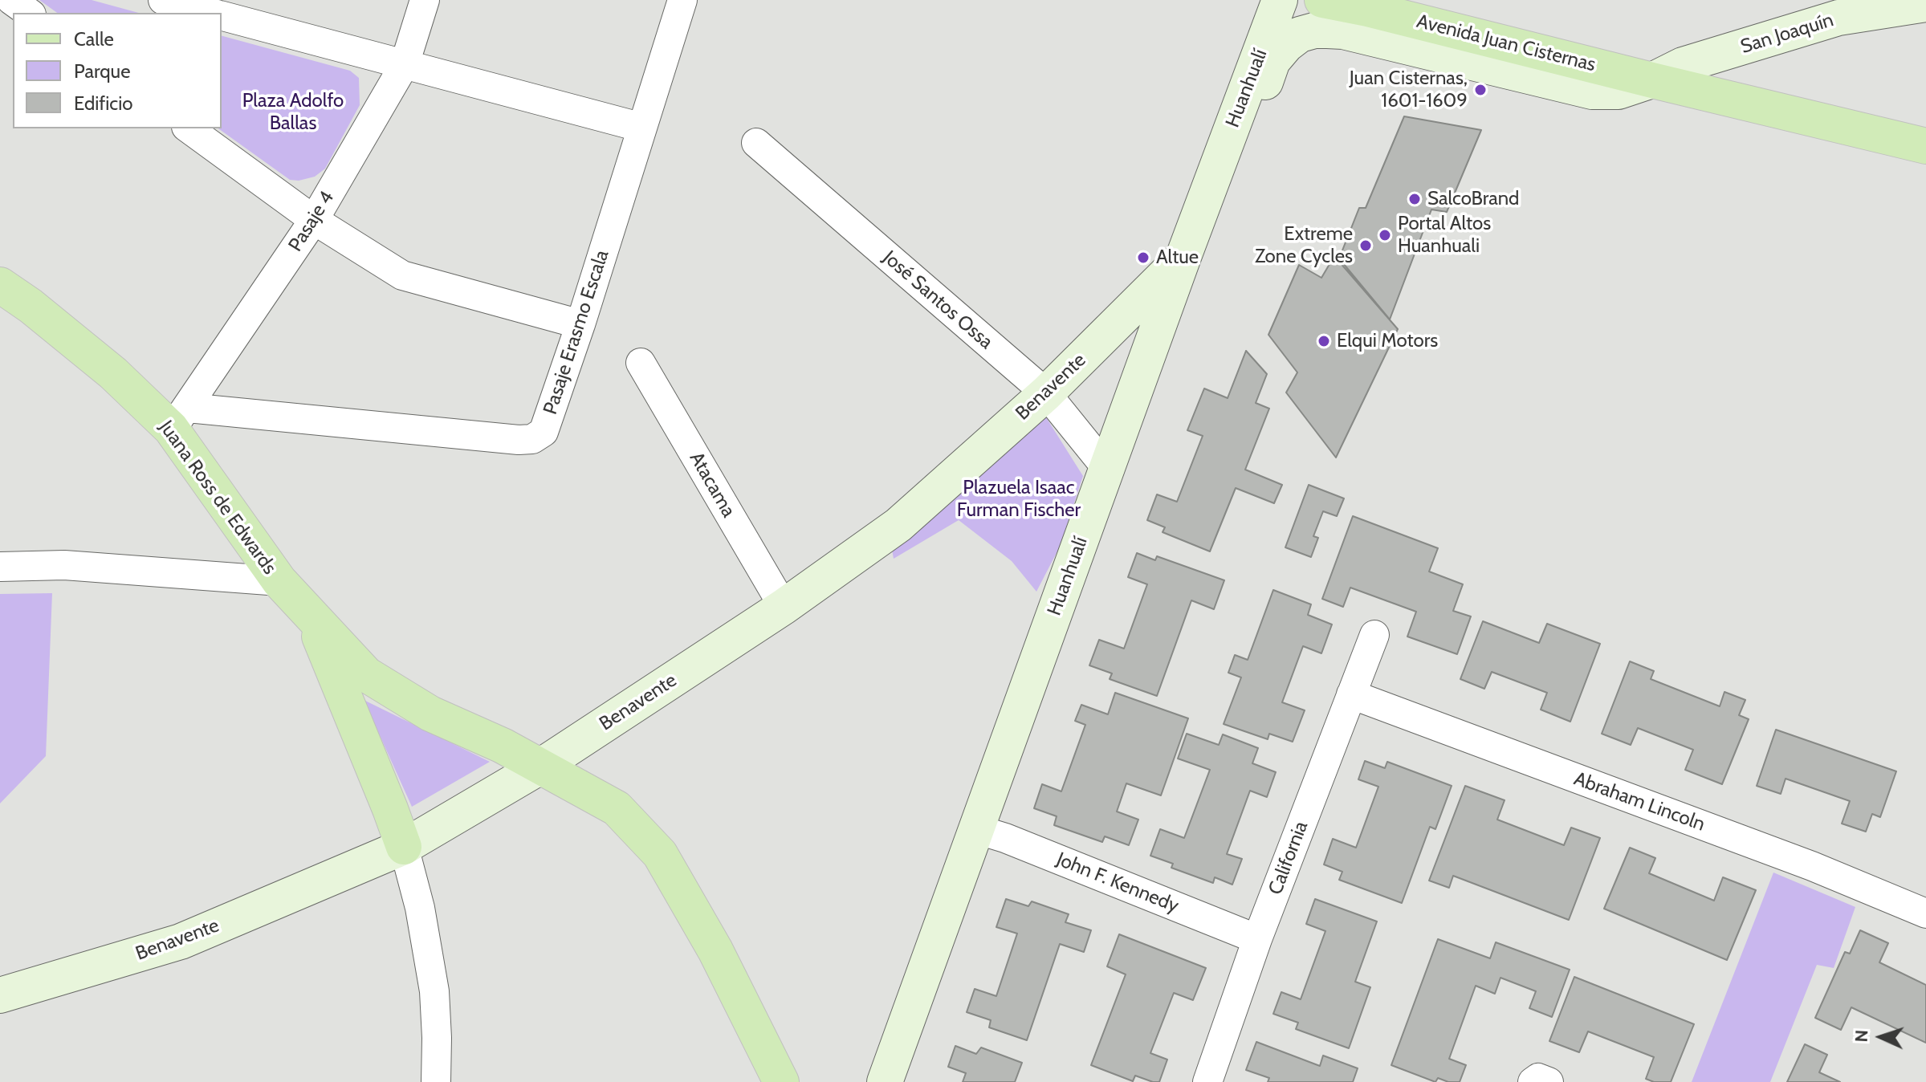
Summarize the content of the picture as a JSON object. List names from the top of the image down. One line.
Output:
{"streets":{"main road":["San Joaquín","Avenida Juan Cisternas","Huanhualí","Benavente","Juana Ross de Edwards"],"street":["Pasaje 4","José Santos Ossa","Pasaje Erasmo Escala","Atacama","Abraham Lincoln","California","John F. Kennedy"]},"crossings":[["San Joaquín","Avenida Juan Cisternas"],["Huanhualí","José Santos Ossa"],["Huanhualí","Benavente"],["Huanhualí","John F. Kennedy"],["Pasaje 4","Pasaje Erasmo Escala"],["Pasaje 4","Juana Ross de Edwards"],["José Santos Ossa","Benavente"],["Pasaje Erasmo Escala","Juana Ross de Edwards"],["Benavente","Atacama"],["Benavente","Juana Ross de Edwards"],["Abraham Lincoln","California"],["California","John F. Kennedy"]],"parks":["Plaza Adolfo Ballas","Plazuela Isaac Furman Fischer"],"places":["Juan Cisternas, 1601-1609","SalcoBrand","Portal Altos Huanhuali","Extreme Zone Cycles","Altue","Elqui Motors"],"legend":["Calle","Parque","Edificio"],"north":"left"}
